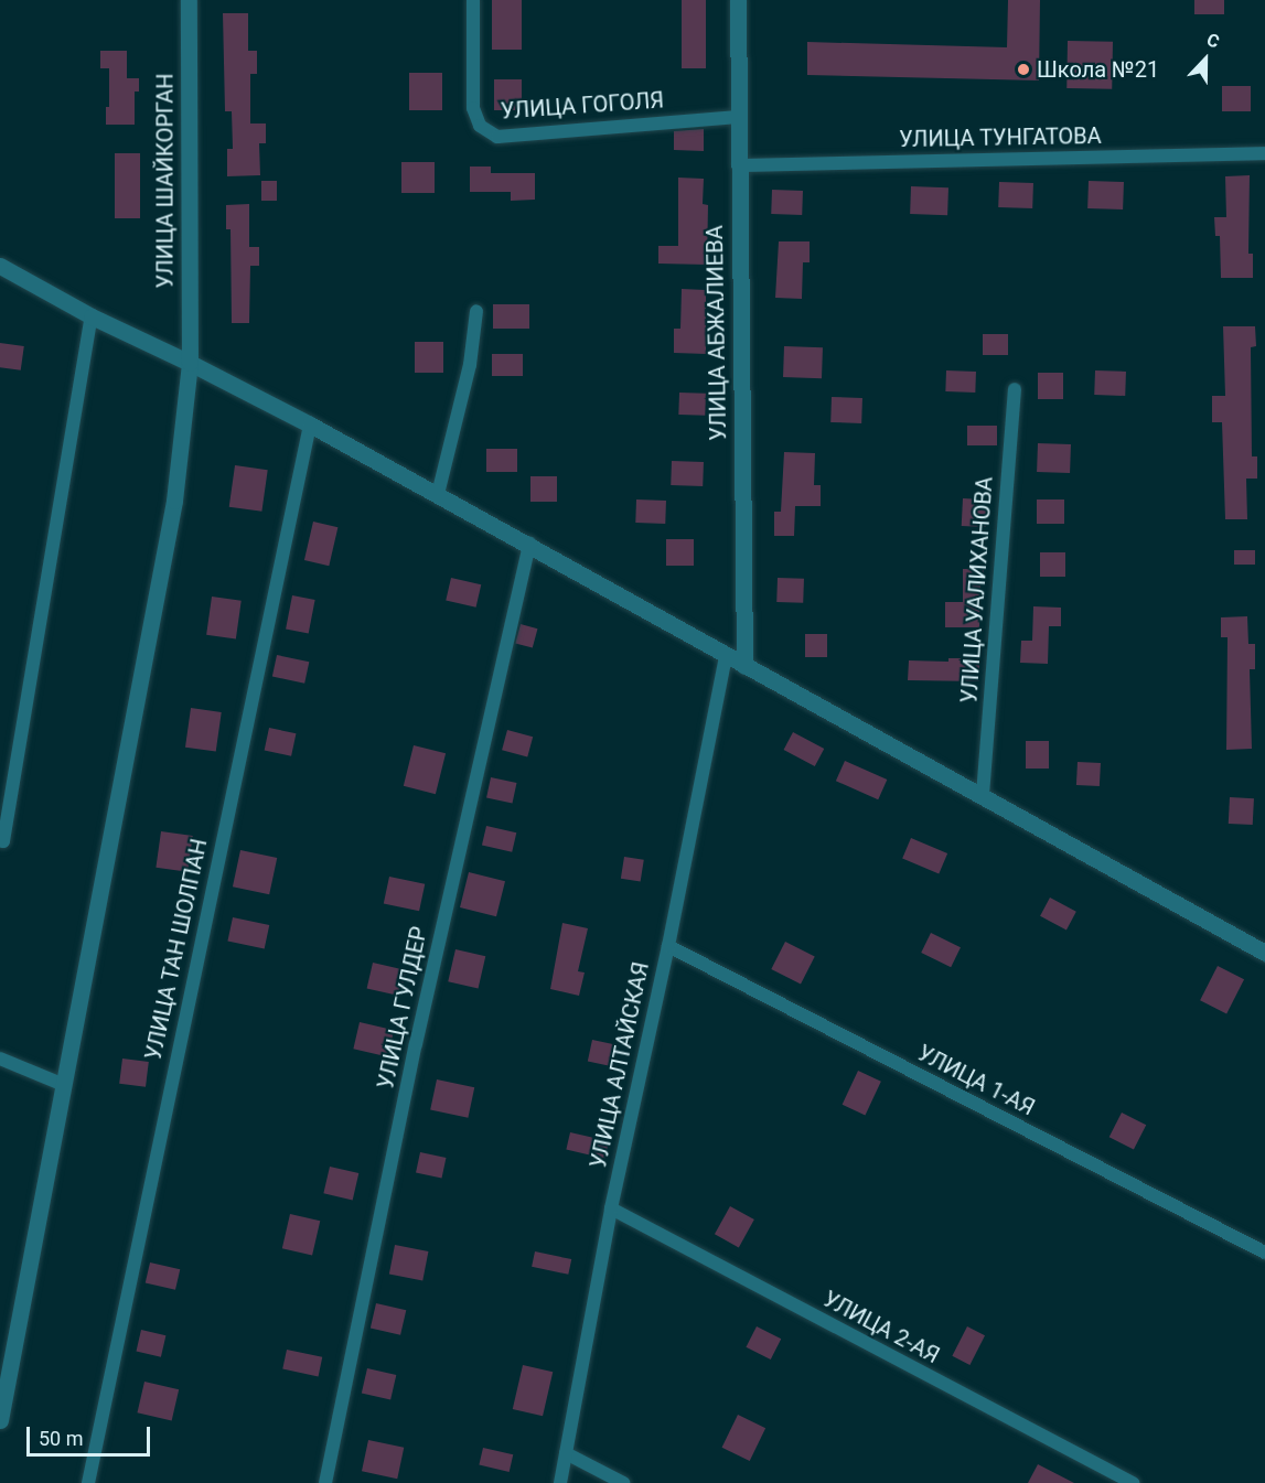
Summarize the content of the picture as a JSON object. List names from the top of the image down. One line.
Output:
{"streets":{"street":["УЛИЦА ГОГОЛЯ","УЛИЦА ТУНГАТОВА","УЛИЦА ШАЙКОРГАН","УЛИЦА АБЖАЛИЕВА","УЛИЦА УАЛИХАНОВА","УЛИЦА ТАН ШОЛПАН","УЛИЦА ГУЛДЕР","УЛИЦА АЛТАЙСКАЯ","УЛИЦА 1-АЯ","УЛИЦА 2-АЯ"]},"crossings":[["УЛИЦА ГОГОЛЯ","УЛИЦА АБЖАЛИЕВА"],["УЛИЦА ТУНГАТОВА","УЛИЦА АБЖАЛИЕВА"],["УЛИЦА АЛТАЙСКАЯ","УЛИЦА 1-АЯ"],["УЛИЦА АЛТАЙСКАЯ","УЛИЦА 2-АЯ"]],"places":["Школа №21"],"scale_bar":"50 m","north":"top"}
